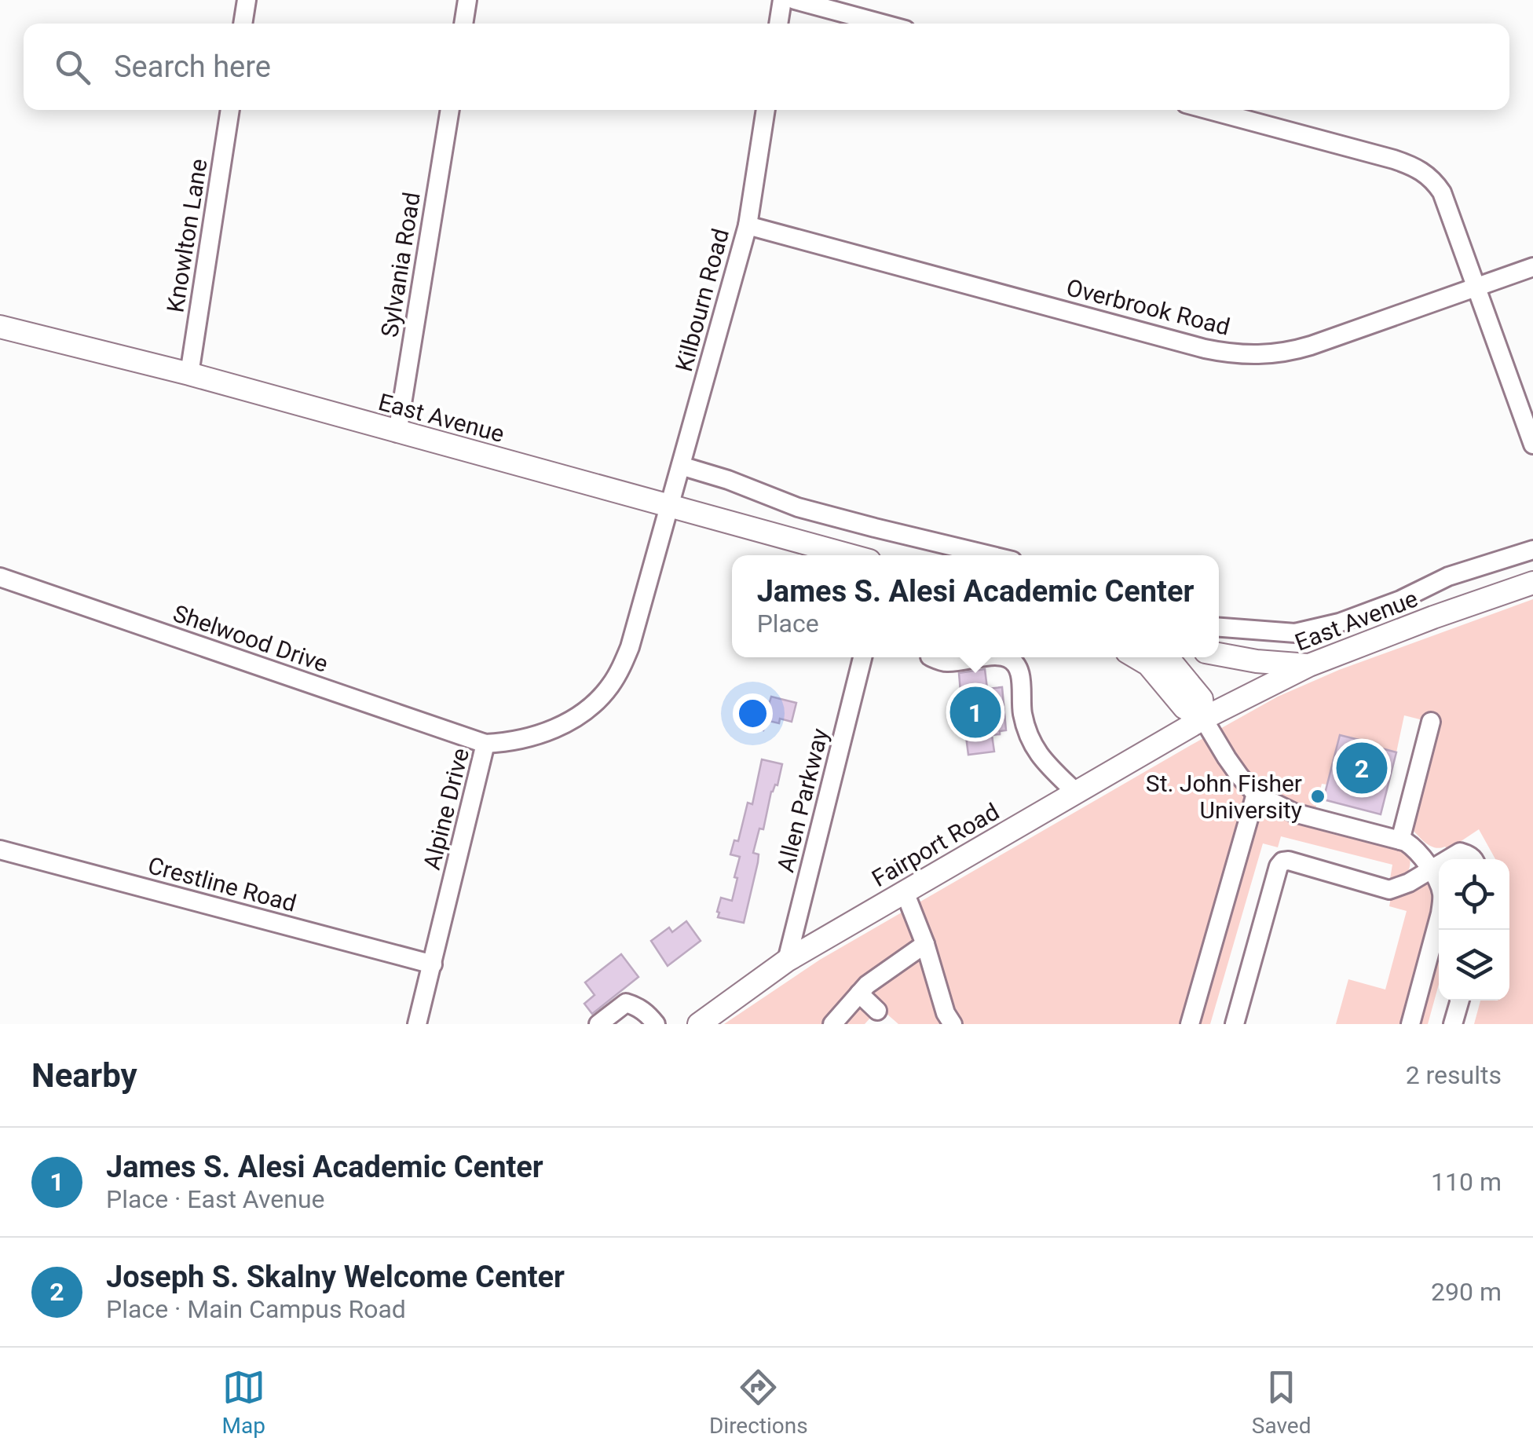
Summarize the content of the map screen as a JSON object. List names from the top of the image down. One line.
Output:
{"streets":{"main road":["East Avenue","Fairport Road"],"street":["Knowlton Lane","Sylvania Road","Kilbourn Road","Overbrook Road","Shelwood Drive","Allen Parkway","Alpine Drive","Crestline Road"]},"crossings":[["Knowlton Lane","East Avenue"],["Sylvania Road","East Avenue"],["Kilbourn Road","Overbrook Road"],["Kilbourn Road","East Avenue"],["Kilbourn Road","Alpine Drive"],["East Avenue","Alpine Drive"],["East Avenue","Fairport Road"],["Shelwood Drive","Alpine Drive"],["Allen Parkway","Fairport Road"],["Alpine Drive","Crestline Road"]],"places":["St. John Fisher University"],"page":{"search":"Search here","popup":["James S. Alesi Academic Center","Place"],"pins":["1","2"],"heading":["Nearby","2 results"],"list":[{"mark":"1","name":"James S. Alesi Academic Center","note":"Place · East Avenue","value":"110 m"},{"mark":"2","name":"Joseph S. Skalny Welcome Center","note":"Place · Main Campus Road","value":"290 m"}],"nav":["Map","Directions","Saved"]}}
